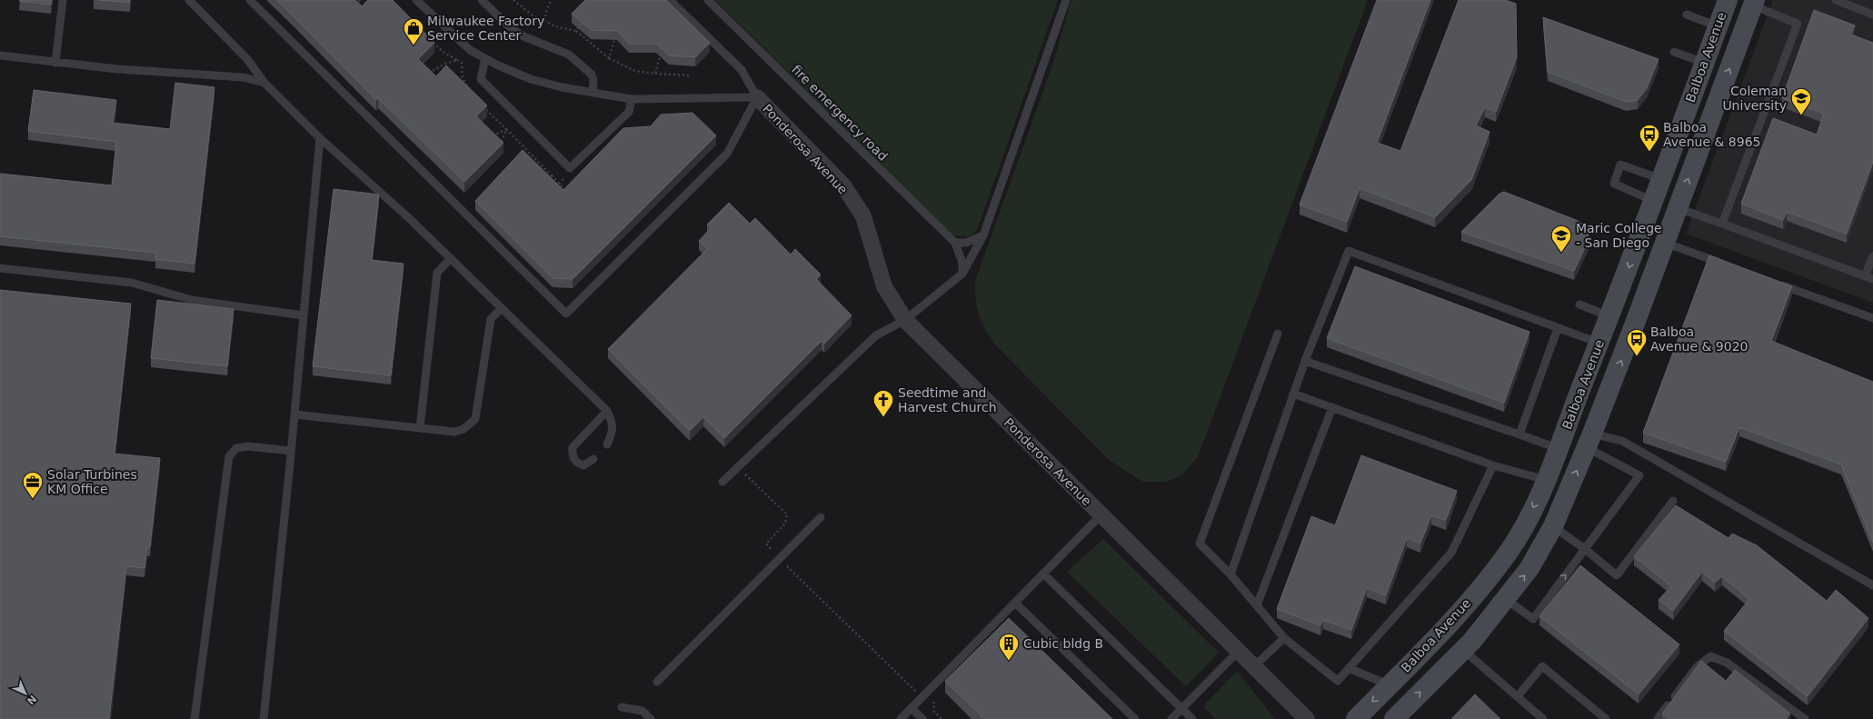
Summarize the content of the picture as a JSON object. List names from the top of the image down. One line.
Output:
{"streets":{"main road":["Balboa Avenue"],"street":["Ponderosa Avenue"],"lane":["fire emergency road"]},"places":{"shop":["Milwaukee Factory Service Center"],"school or university":["Coleman University","Maric College - San Diego"],"bus stop":["Balboa Avenue & 8965","Balboa Avenue & 9020"],"church":["Seedtime and Harvest Church"],"office":["Solar Turbines KM Office"],"building":["Cubic bldg B"]},"north":"bottom right"}
